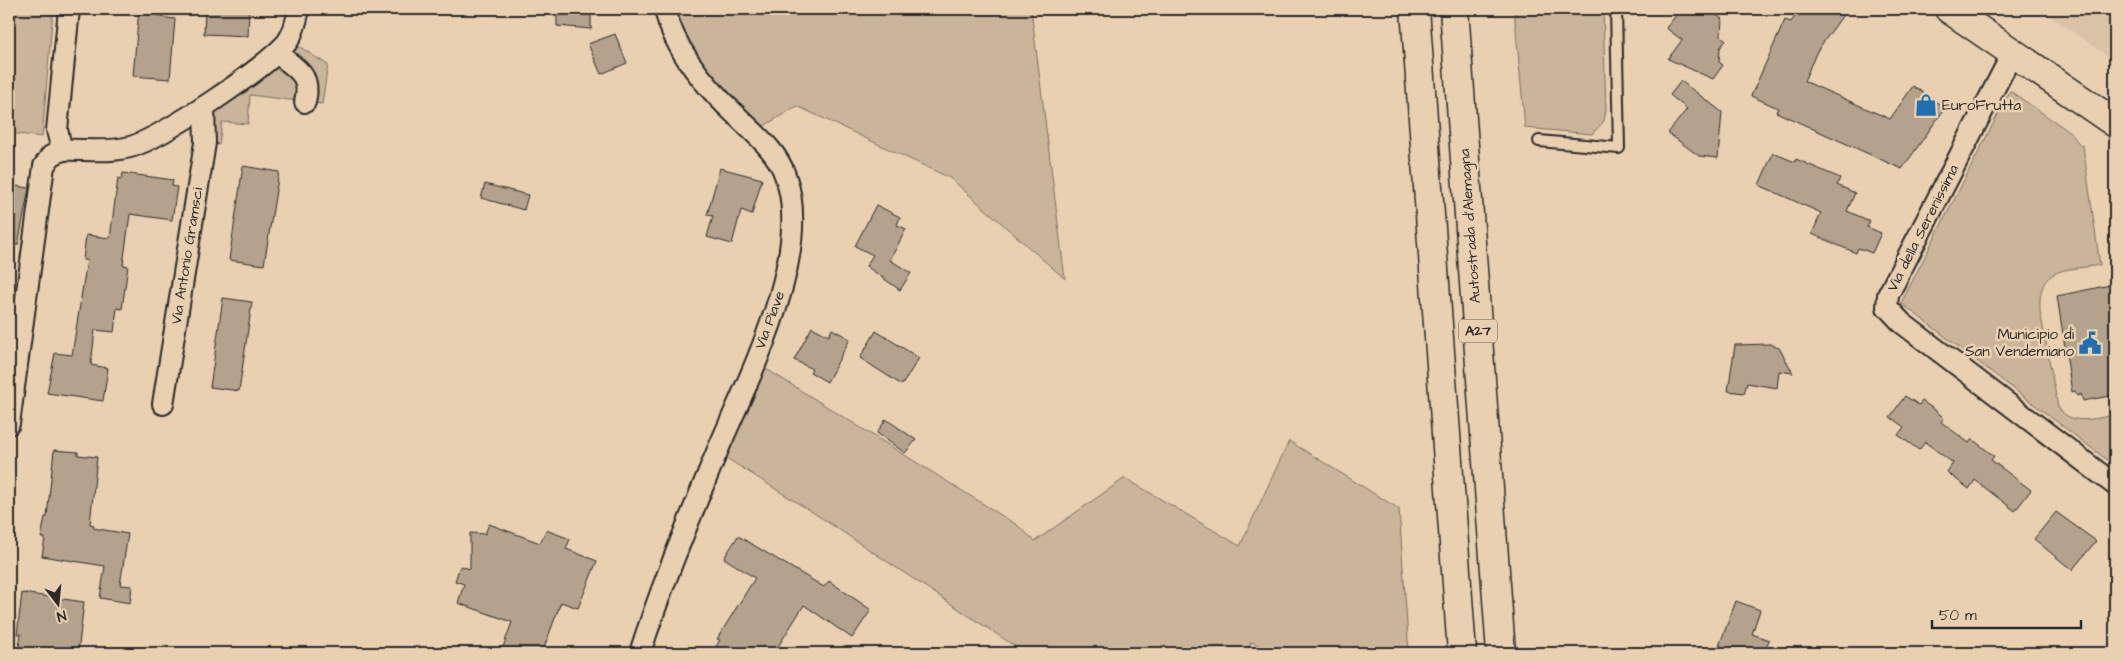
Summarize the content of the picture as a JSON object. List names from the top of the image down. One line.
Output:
{"streets":{"main road":["Autostrada d'Alemagna","A27"],"street":["Via della Serenissima","Via Antonio Gramsci","Via Piave"]},"places":{"shop":["EuroFrutta"],"public building":["Municipio di San Vendemiano"]},"scale_bar":"50 m","north":"bottom"}
